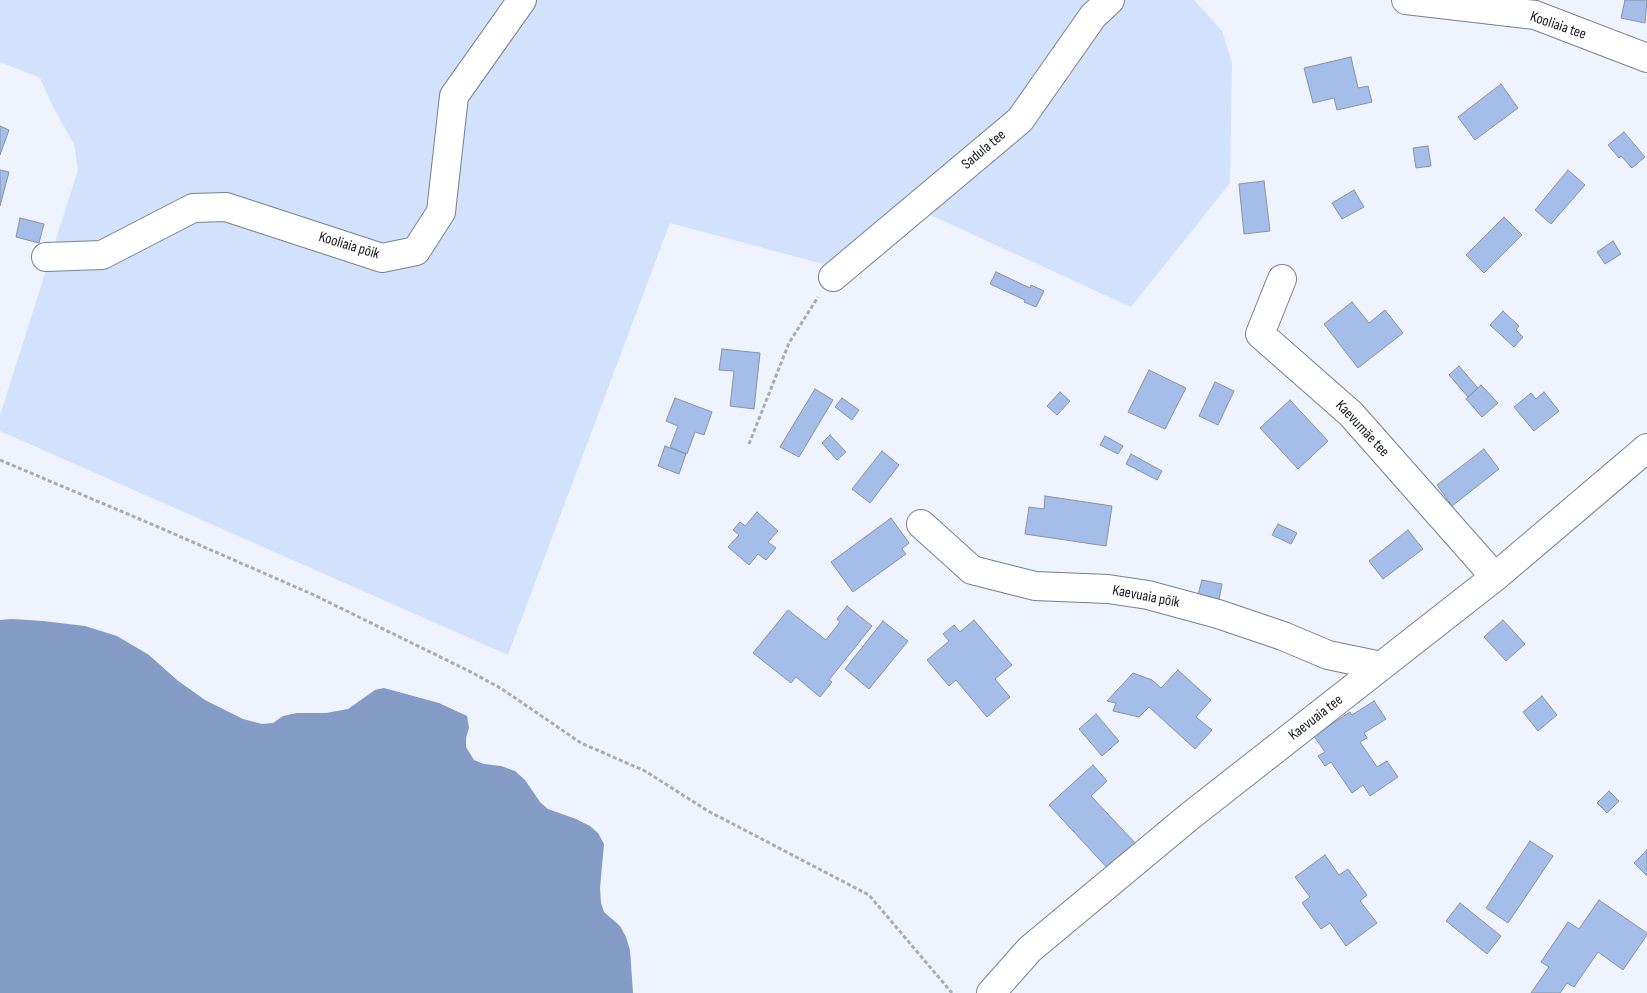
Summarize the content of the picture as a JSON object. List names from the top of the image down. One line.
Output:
{"streets":{"street":["Kooliaia tee","Sadula tee","Kooliaia põik","Kaevumäe tee","Kaevuaia põik","Kaevuaia tee"]},"crossings":[["Kaevumäe tee","Kaevuaia tee"],["Kaevuaia põik","Kaevuaia tee"]]}
